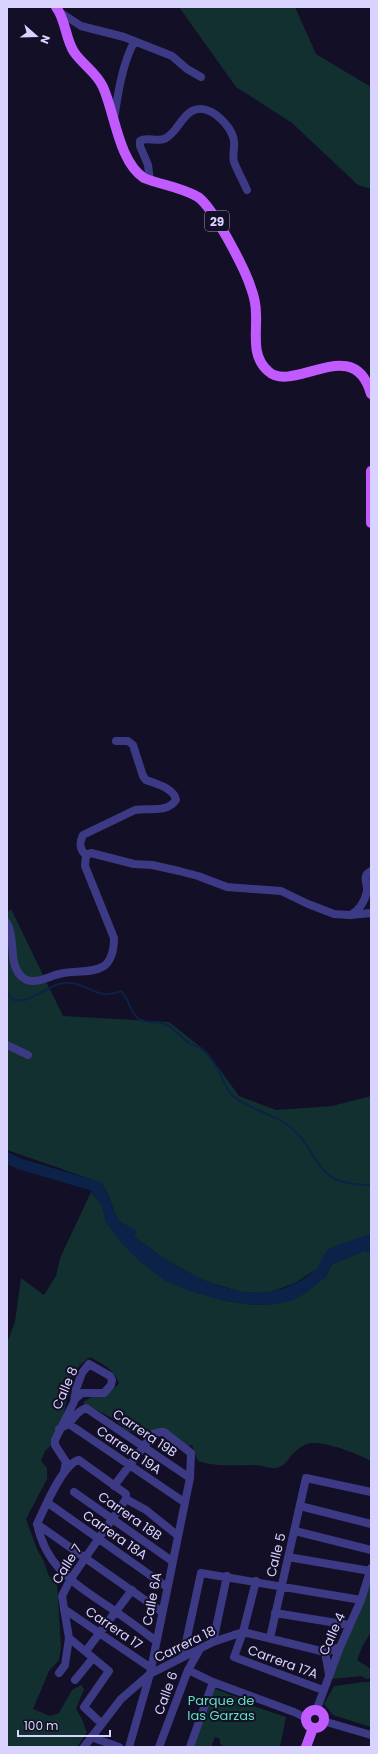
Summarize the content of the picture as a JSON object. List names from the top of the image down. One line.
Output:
{"streets":{"main road":["29"],"street":["Calle 8","Carrera 19B","Carrera 19A","Carrera 18B","Carrera 18A","Calle 5","Calle 7","Calle 6A","Carrera 17","Calle 4","Carrera 18","Carrera 17A","Calle 6"]},"crossings":[["Carrera 19B","Carrera 19A"],["Carrera 19B","Calle 6A"],["Carrera 19A","Calle 6A"],["Carrera 18B","Calle 7"],["Carrera 18B","Calle 6A"],["Carrera 18A","Calle 7"],["Carrera 18A","Calle 6A"],["Calle 7","Carrera 17"],["Calle 6A","Carrera 17"],["Calle 6A","Carrera 18"],["Carrera 17","Carrera 18"],["Calle 4","Carrera 17A"],["Carrera 18","Carrera 17A"],["Carrera 18","Calle 6"]],"parks":["Parque de las Garzas"],"scale_bar":"100 m","north":"right"}
